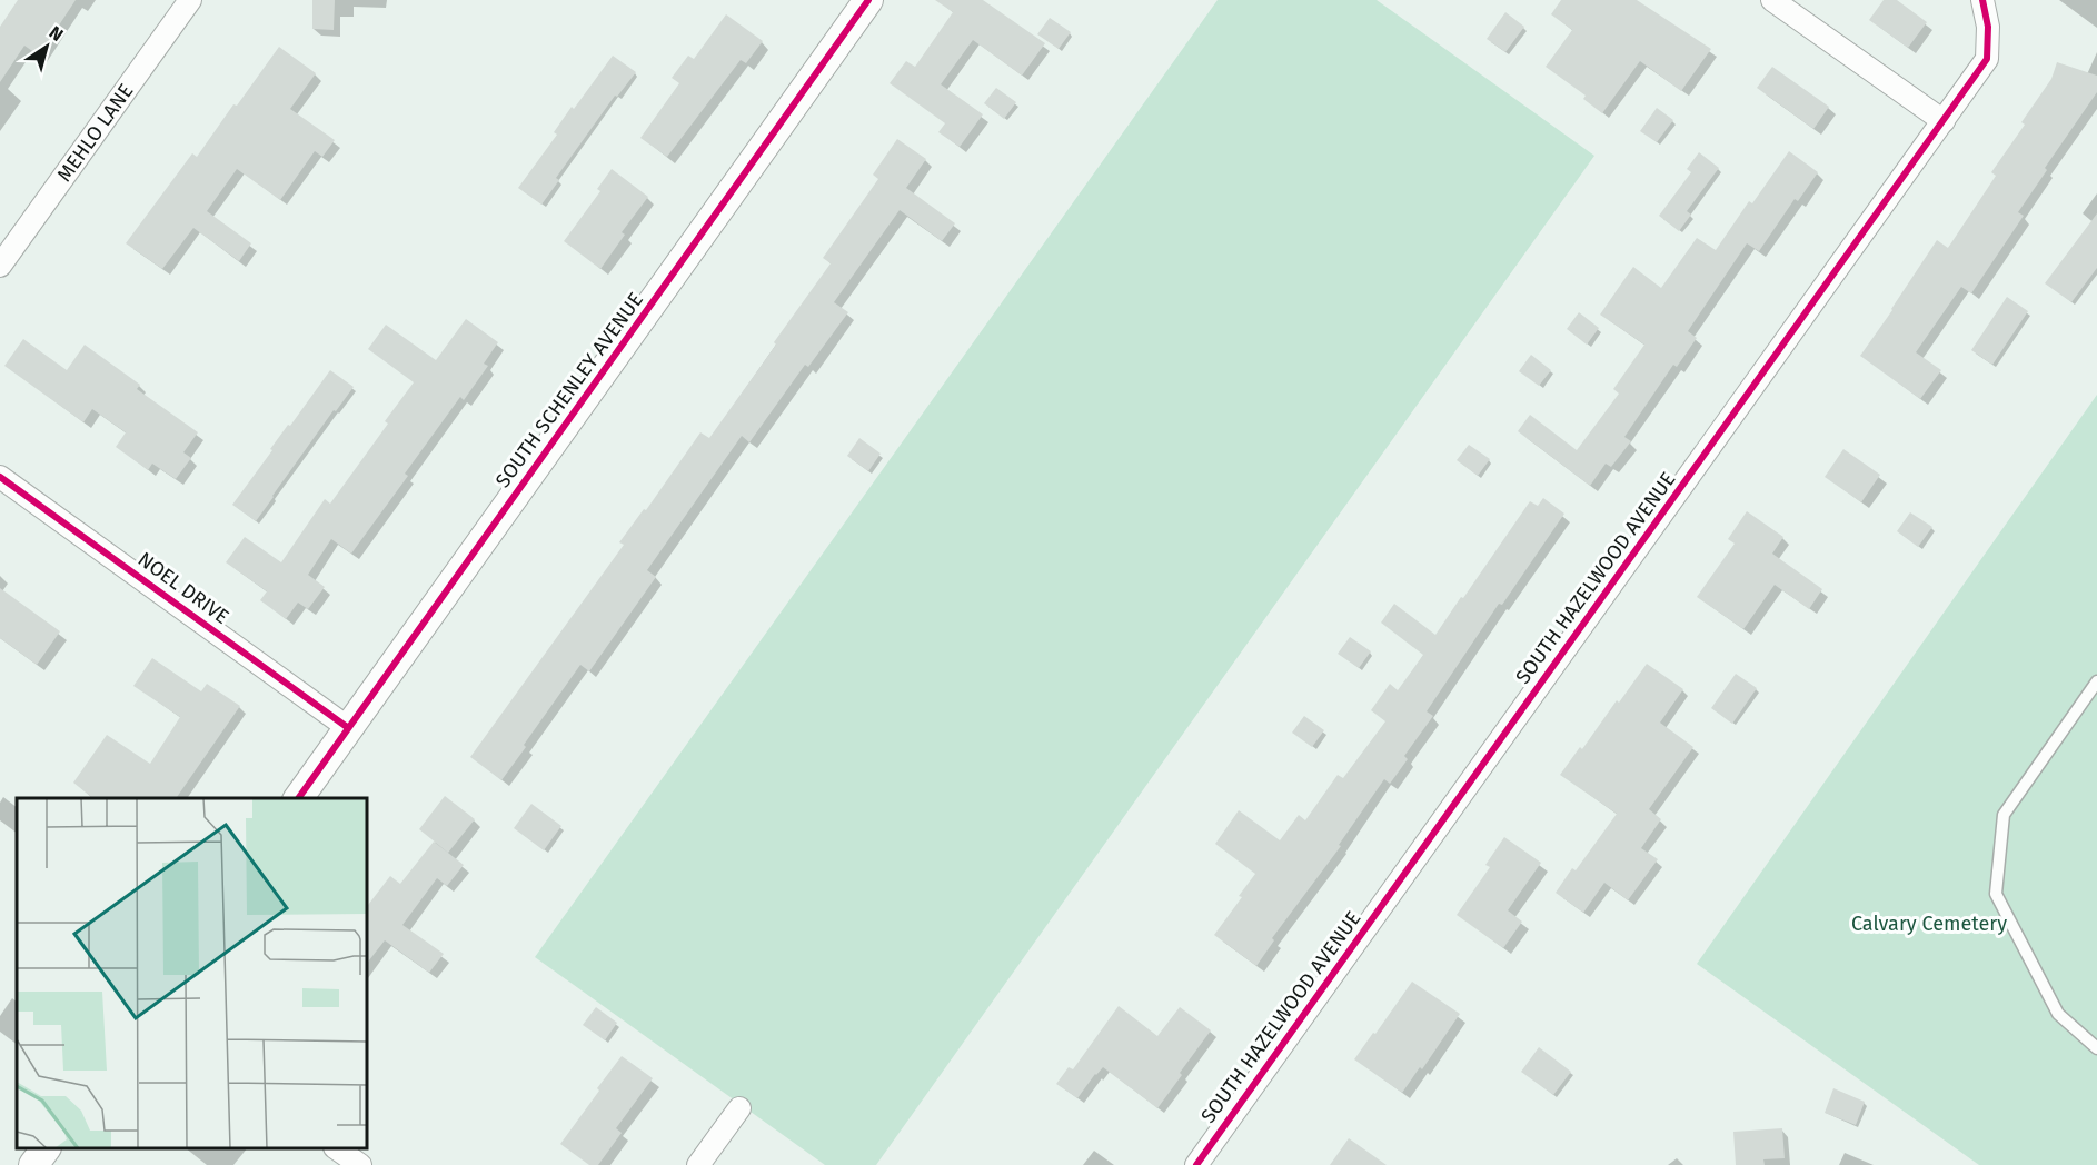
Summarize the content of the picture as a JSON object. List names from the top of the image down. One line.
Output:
{"streets":{"street":["MEHLO LANE","SOUTH SCHENLEY AVENUE","SOUTH HAZELWOOD AVENUE","NOEL DRIVE"]},"crossings":[["SOUTH SCHENLEY AVENUE","NOEL DRIVE"]],"parks":["Calvary Cemetery"],"north":"top right"}
